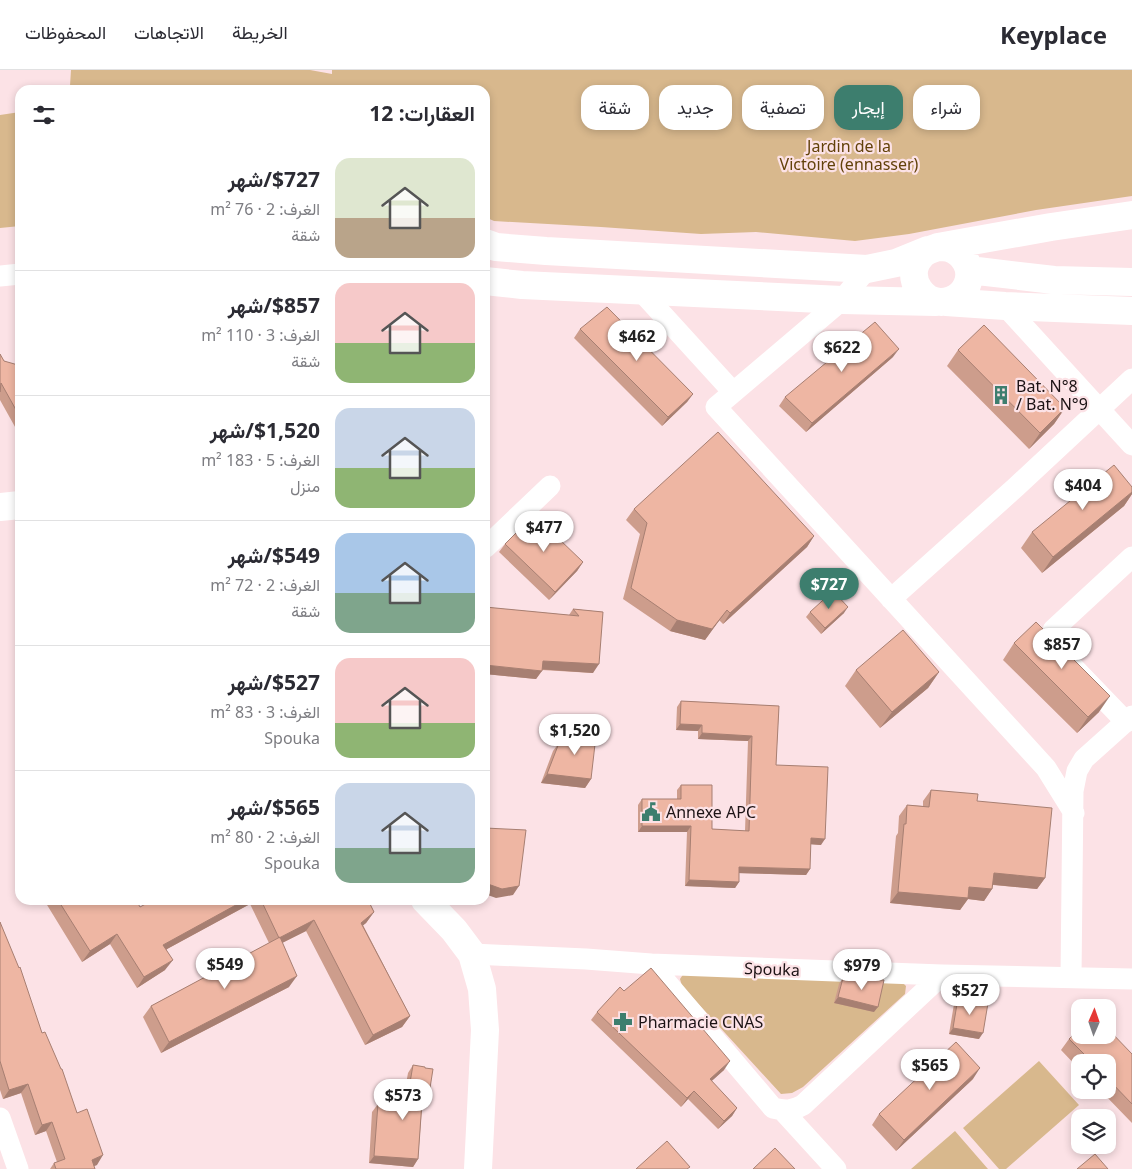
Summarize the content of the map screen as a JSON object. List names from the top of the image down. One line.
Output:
{"streets":{"street":["Spouka"]},"parks":["Jardin de la Victoire (ennasser)"],"places":{"building":["Bat. N°8 / Bat. N°9"],"public building":["Annexe APC"],"pharmacy":["Pharmacie CNAS"]},"north":"top","page":{"header":"Keyplace","nav":["الخريطة","الاتجاهات","المحفوظات"],"chip":["شراء","إيجار","تصفية","جديد","شقة"],"heading":"العقارات: 12","list":[{"name":"$727/شهر","note":"الغرف: 2 · 76 m² · شقة"},{"name":"$857/شهر","note":"الغرف: 3 · 110 m² · شقة"},{"name":"$1,520/شهر","note":"الغرف: 5 · 183 m² · منزل"},{"name":"$549/شهر","note":"الغرف: 2 · 72 m² · شقة"},{"name":"$527/شهر","note":"الغرف: 3 · 83 m² · Spouka"},{"name":"$565/شهر","note":"الغرف: 2 · 80 m² · Spouka"}],"price":["$462","$622","$404","$477","$727","$857","$1,520","$549","$979","$527","$565","$573"]}}
